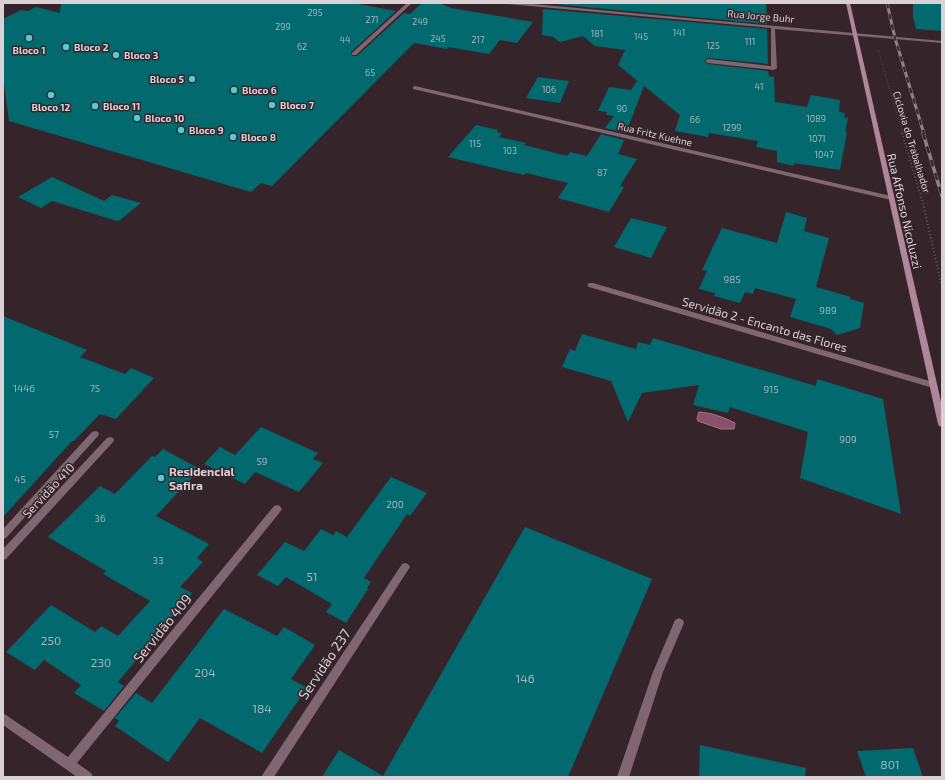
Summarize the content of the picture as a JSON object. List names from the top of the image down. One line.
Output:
{"streets":{"street":["Rua Jorge Buhr","Rua Fritz Kuehne","Rua Affonso Nicoluzzi","Servidão 2 - Encanto das Flores","Servidão 410","Servidão 409","Servidão 237"],"path":["Ciclovia do Trabalhador"]},"crossings":[["Rua Jorge Buhr","Ciclovia do Trabalhador"],["Rua Jorge Buhr","Rua Affonso Nicoluzzi"],["Rua Fritz Kuehne","Rua Affonso Nicoluzzi"],["Rua Affonso Nicoluzzi","Servidão 2 - Encanto das Flores"]],"places":["Bloco 1","Bloco 2","Bloco 3","Bloco 5","Bloco 6","Bloco 12","Bloco 7","Bloco 11","Bloco 10","Bloco 9","Bloco 8","Residencial Safira"],"house_numbers":["295","271","249","299","141","181","145","245","44","217","111","125","62","65","41","106","90","1089","66","1299","1071","115","103","1047","87","985","989","1446","75","915","57","909","59","45","200","36","33","51","250","230","204","146","184","801"]}
